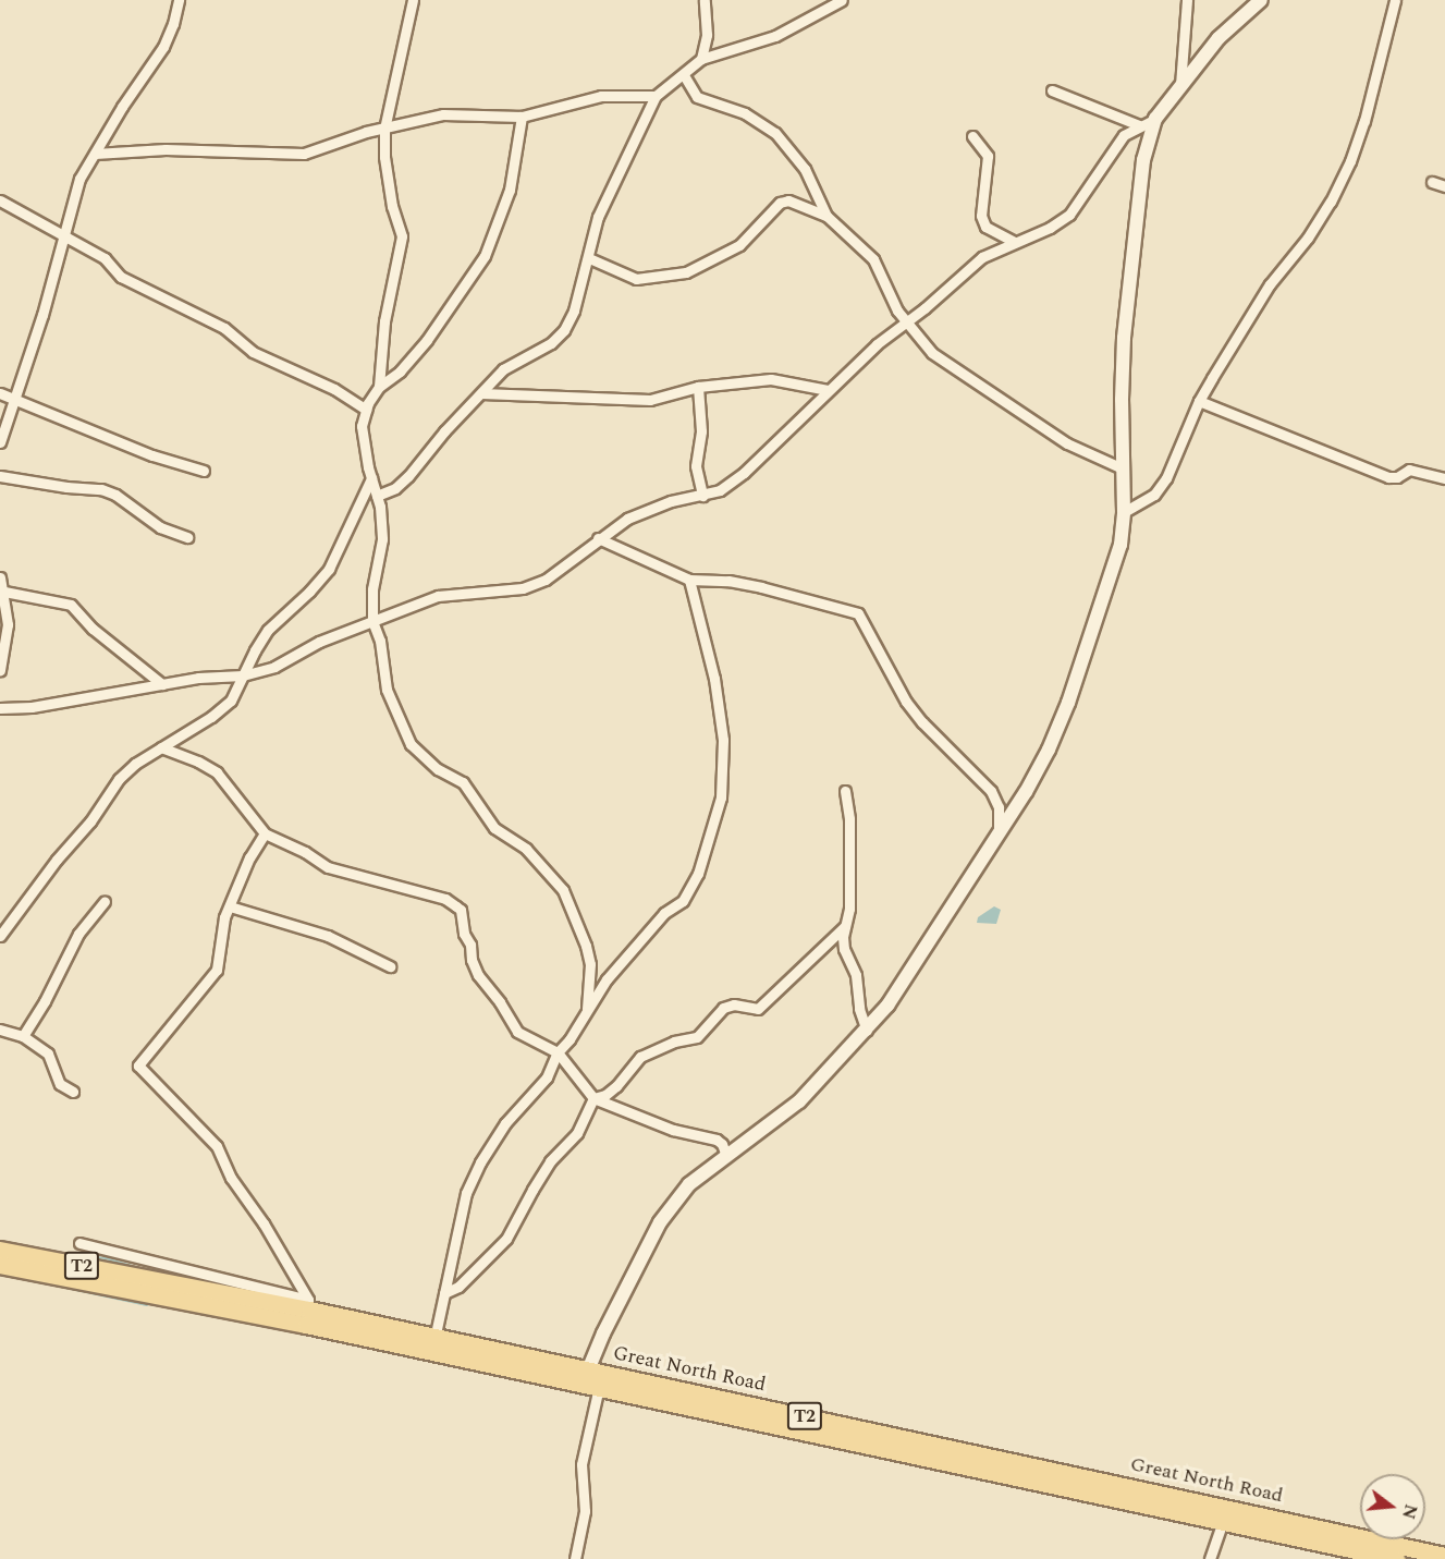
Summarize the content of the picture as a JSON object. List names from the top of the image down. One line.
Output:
{"streets":{"main road":["T2","Great North Road"]},"north":"right"}
